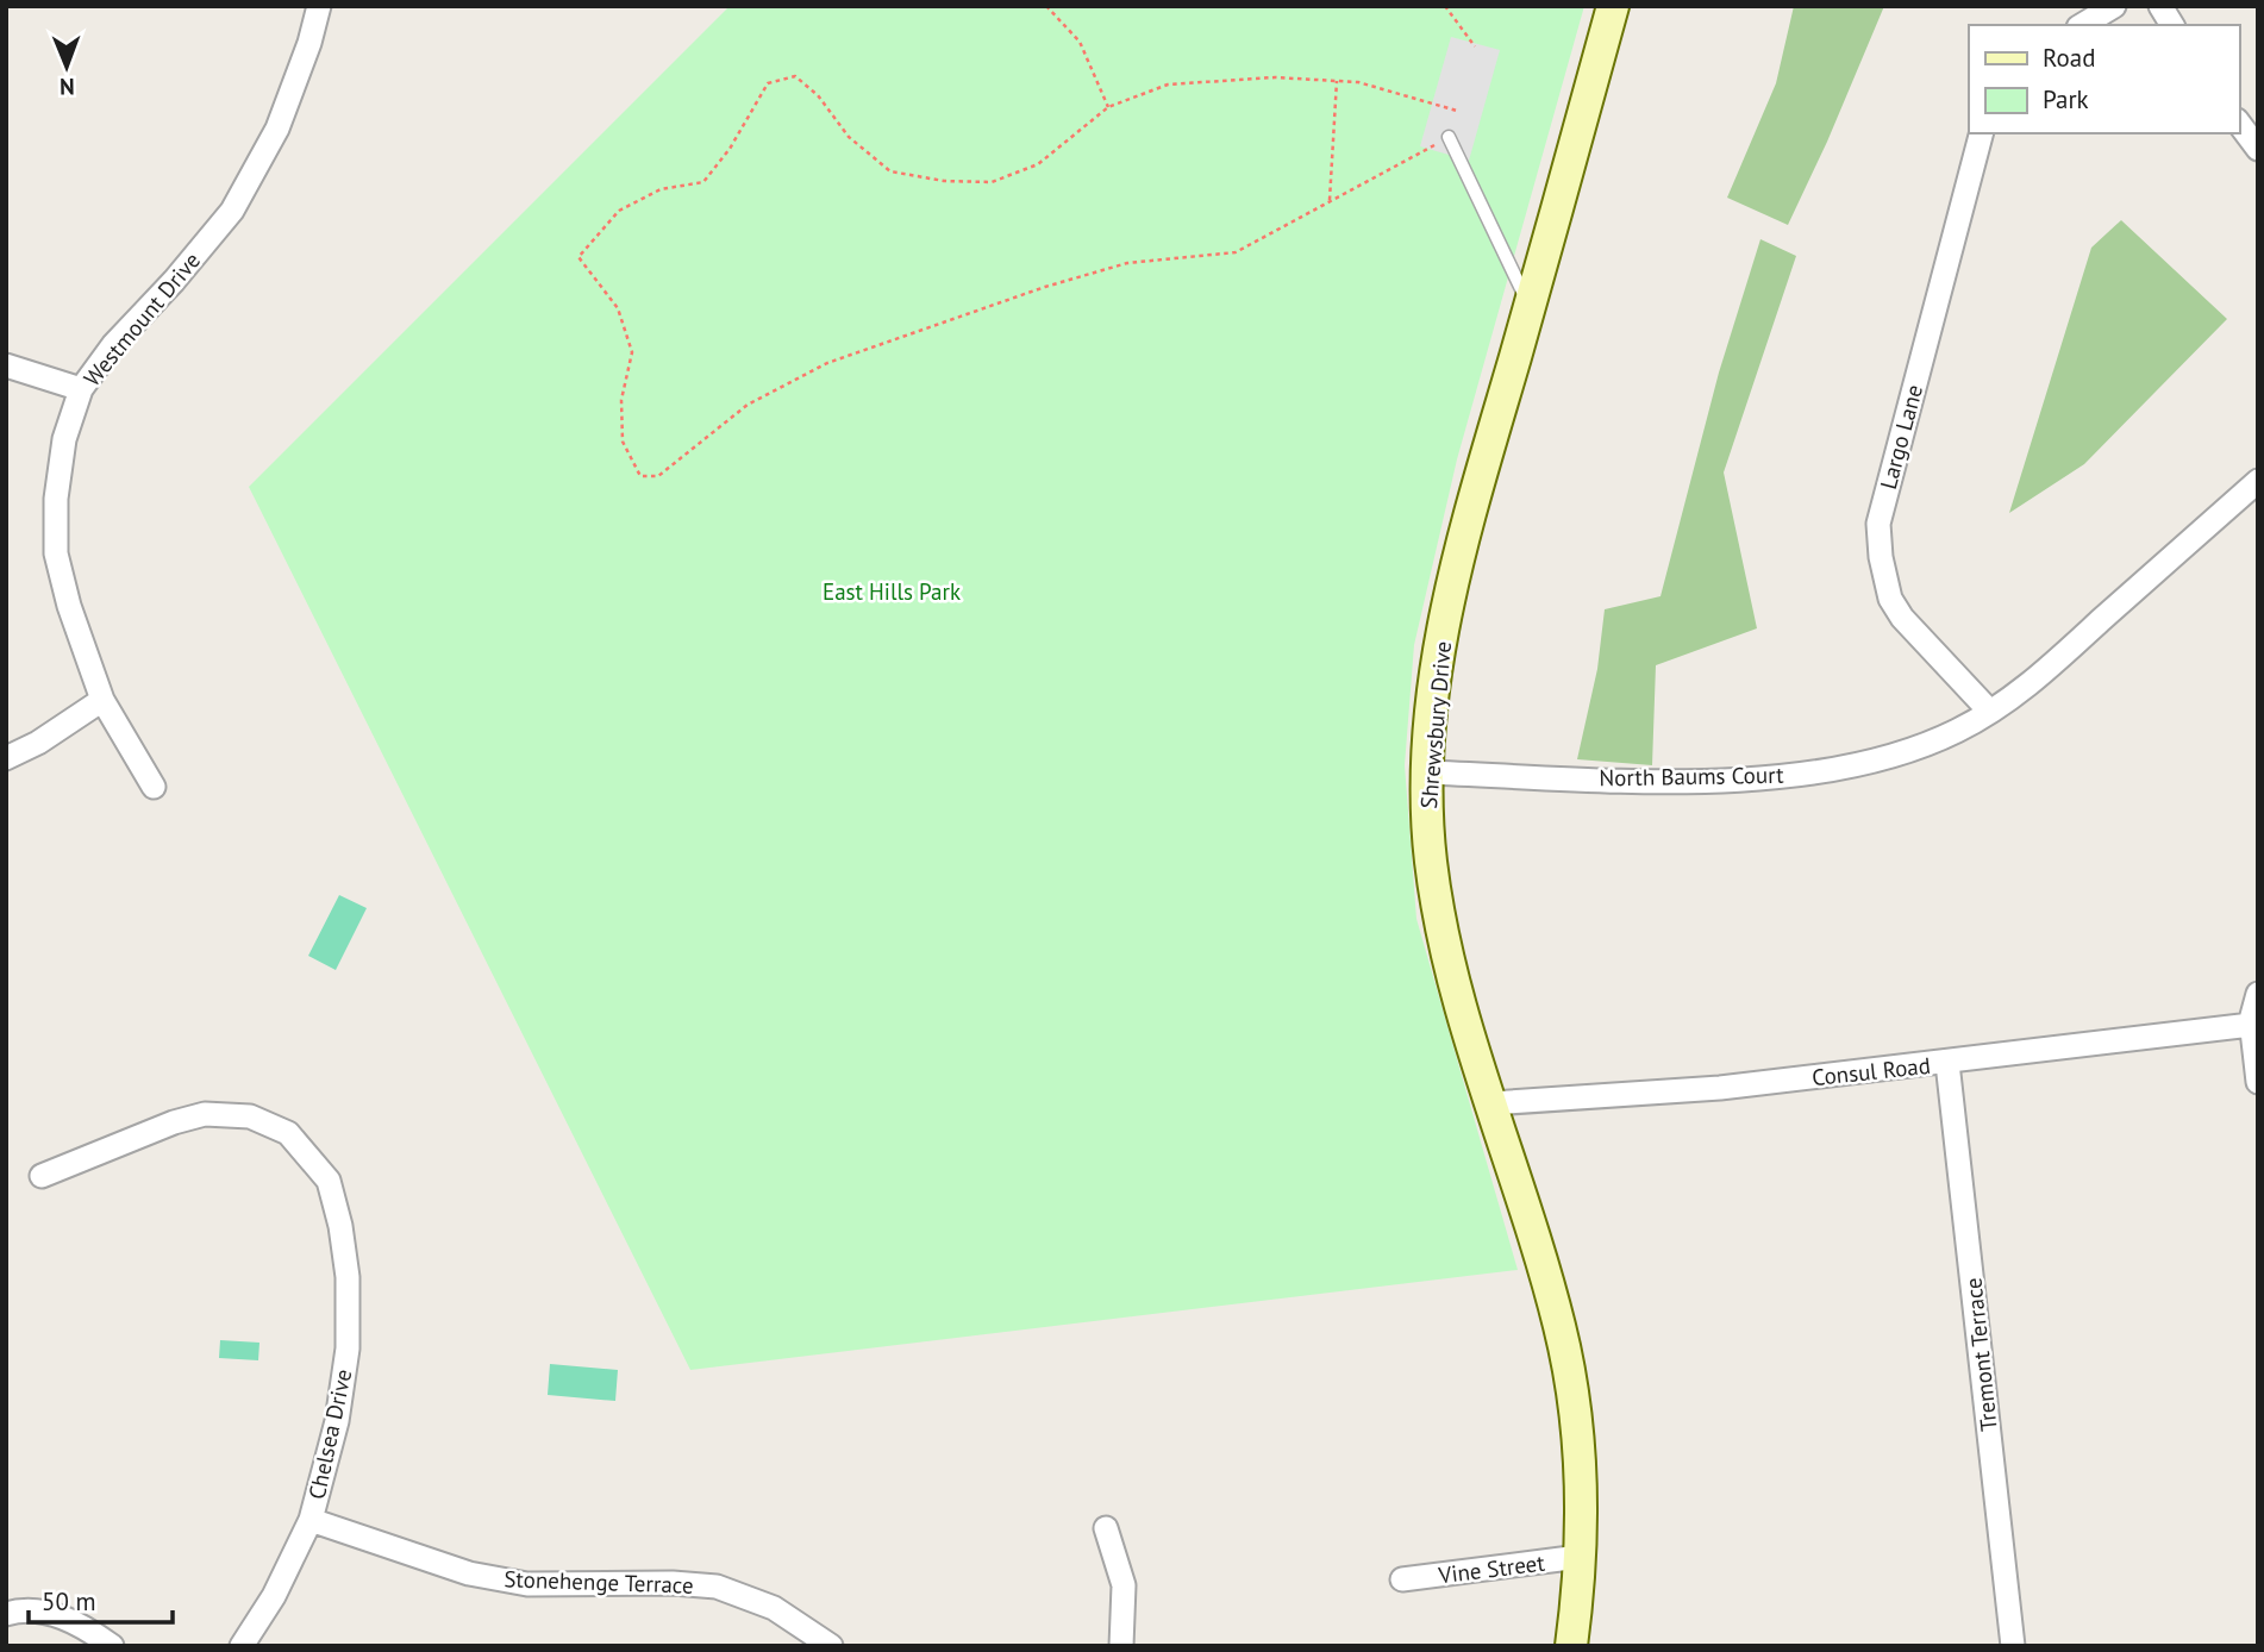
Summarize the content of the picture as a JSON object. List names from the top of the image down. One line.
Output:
{"streets":{"main road":["Shrewsbury Drive"],"street":["Westmount Drive","Largo Lane","North Baums Court","Consul Road","Tremont Terrace","Chelsea Drive","Vine Street","Stonehenge Terrace"]},"crossings":[["Largo Lane","North Baums Court"],["Shrewsbury Drive","North Baums Court"],["Shrewsbury Drive","Consul Road"],["Shrewsbury Drive","Vine Street"],["Consul Road","Tremont Terrace"],["Chelsea Drive","Stonehenge Terrace"]],"parks":["East Hills Park"],"legend":["Road","Park"],"scale_bar":"50 m","north":"bottom"}
